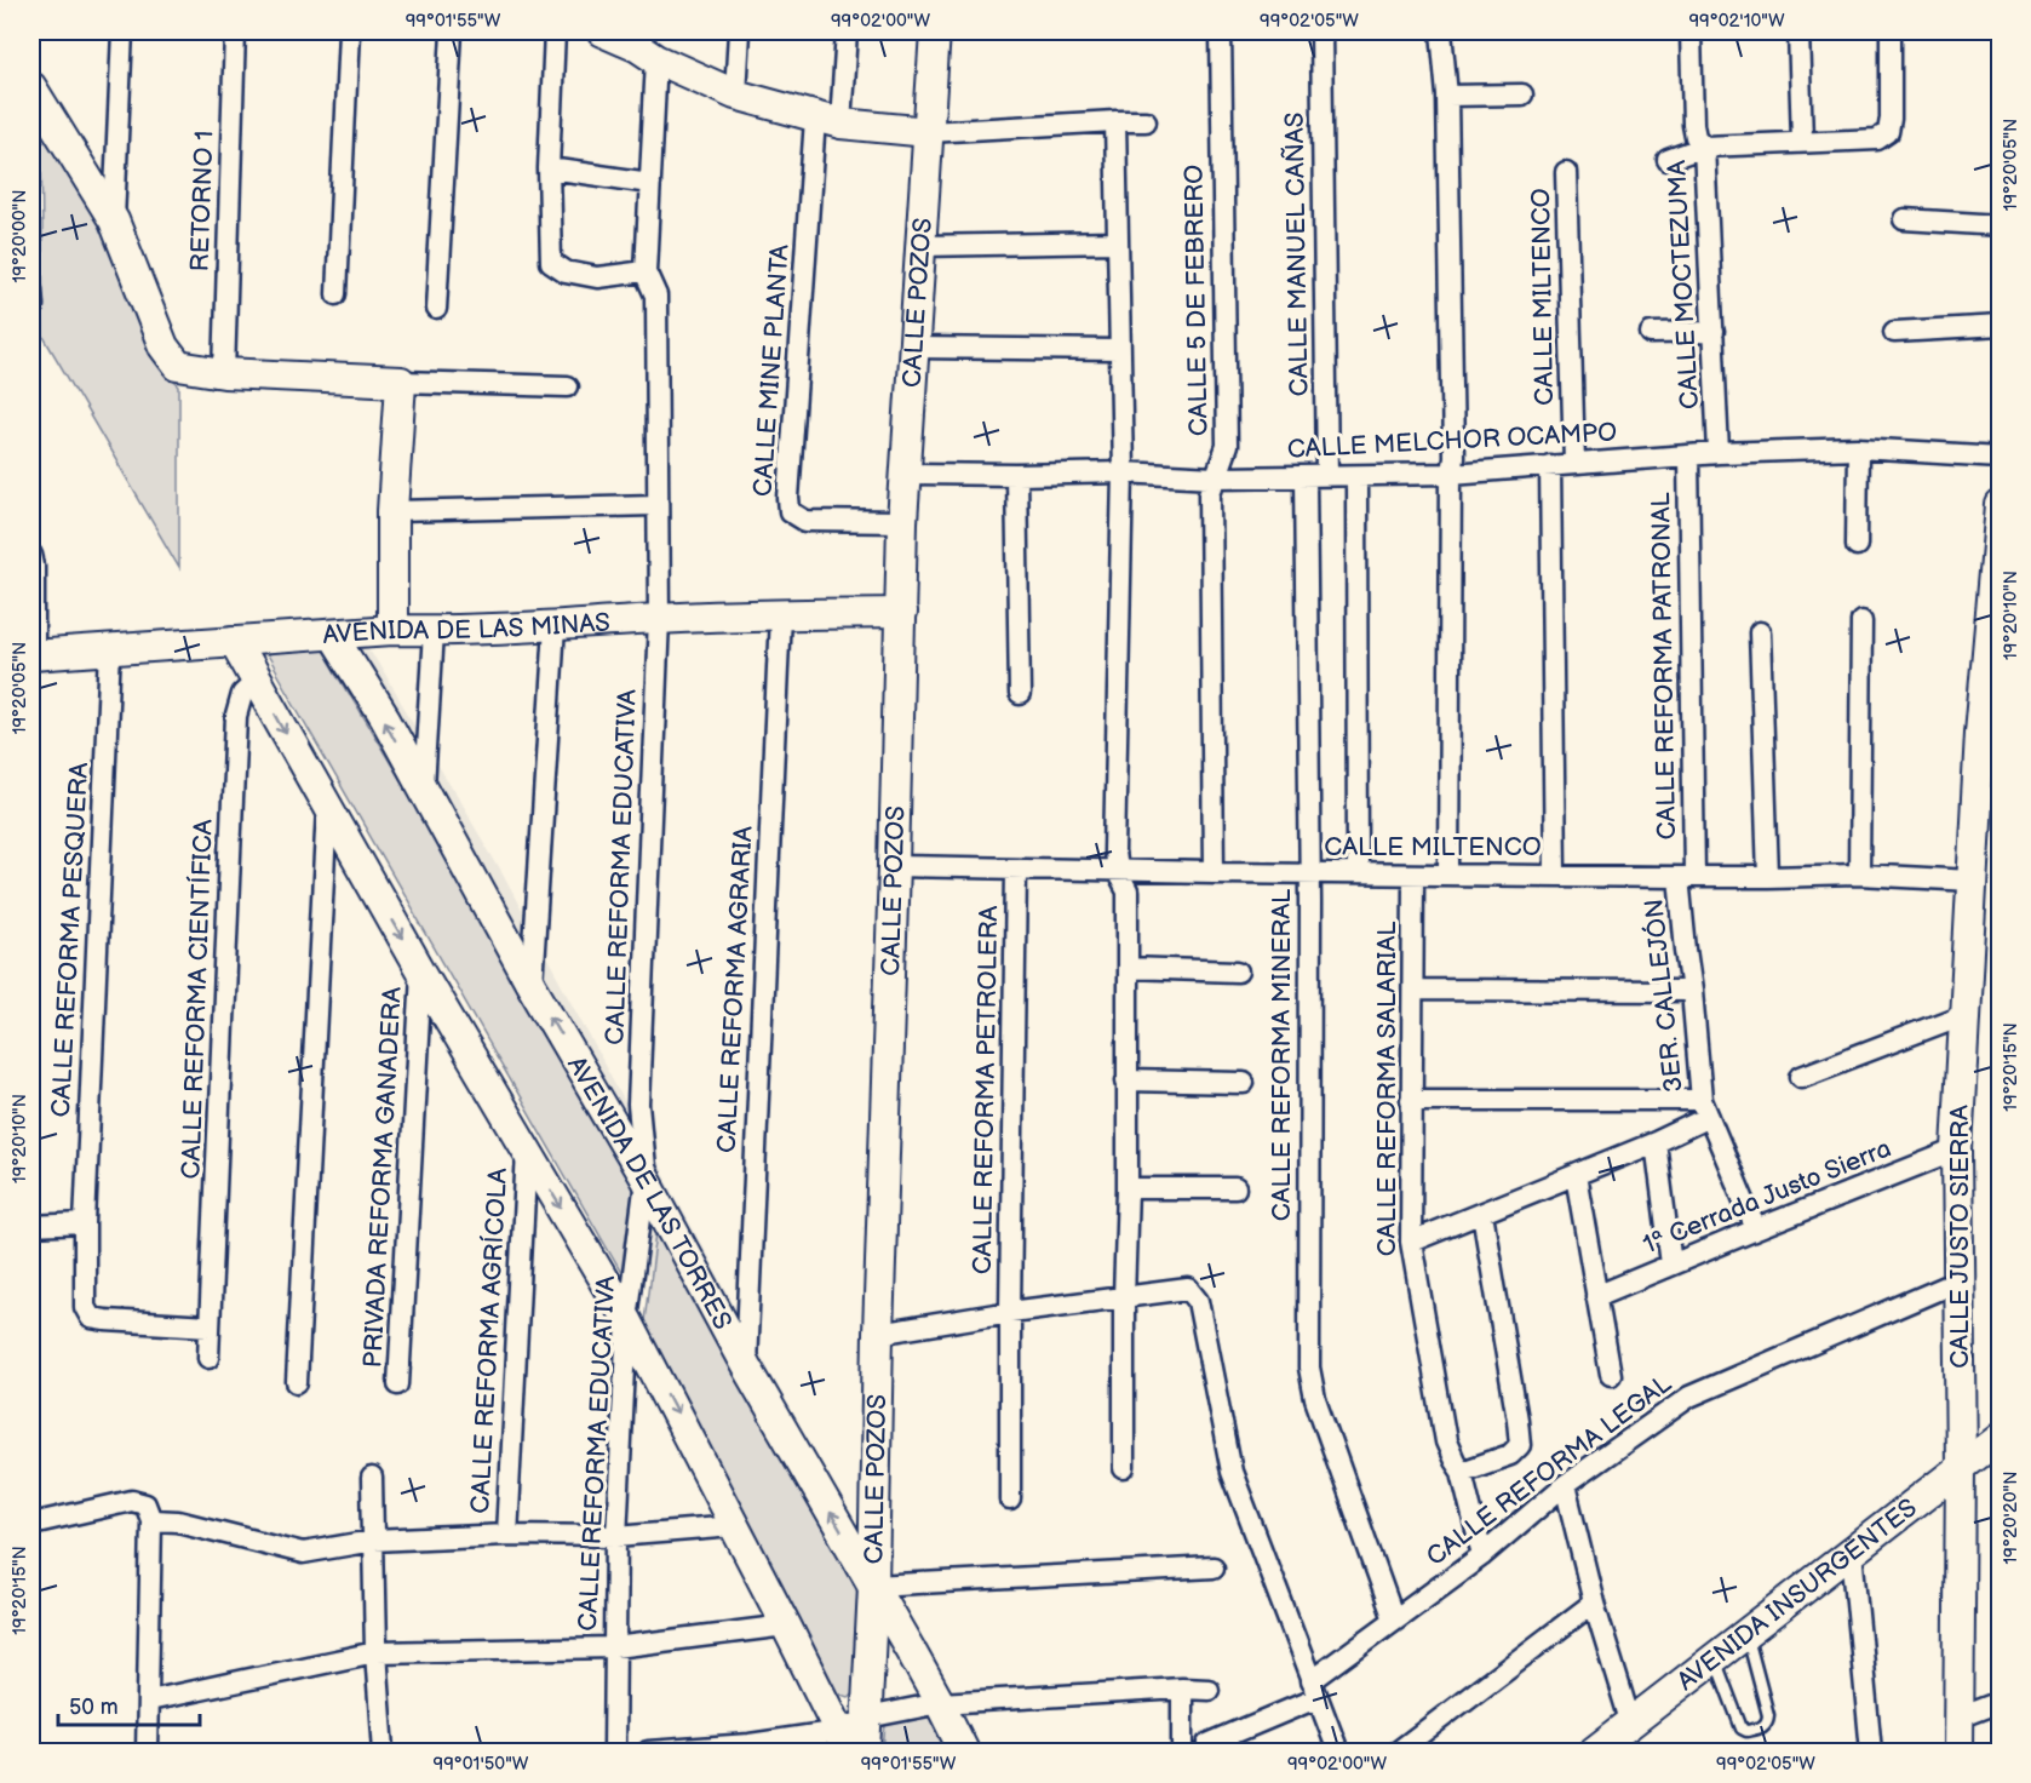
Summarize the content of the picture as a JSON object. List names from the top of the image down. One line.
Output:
{"streets":{"street":["RETORNO 1","CALLE MANUEL CAÑAS","CALLE MOCTEZUMA","CALLE MILTENCO","CALLE 5 DE FEBRERO","CALLE POZOS","CALLE MINE PLANTA","CALLE MELCHOR OCAMPO","AVENIDA DE LAS MINAS","CALLE REFORMA PATRONAL","CALLE REFORMA EDUCATIVA","CALLE REFORMA PESQUERA","CALLE REFORMA AGRARIA","3ER. CALLEJÓN","CALLE REFORMA CIENTÍFICA","CALLE REFORMA MINERAL","CALLE REFORMA SALARIAL","CALLE REFORMA PETROLERA","PRIVADA REFORMA GANADERA","AVENIDA DE LAS TORRES","1ª Cerrada Justo Sierra","CALLE JUSTO SIERRA","CALLE REFORMA AGRÍCOLA","CALLE REFORMA LEGAL","AVENIDA INSURGENTES"]},"crossings":[["CALLE MANUEL CAÑAS","CALLE MELCHOR OCAMPO"],["CALLE MOCTEZUMA","CALLE MELCHOR OCAMPO"],["CALLE MILTENCO","CALLE 5 DE FEBRERO"],["CALLE MILTENCO","CALLE POZOS"],["CALLE MILTENCO","CALLE MELCHOR OCAMPO"],["CALLE MILTENCO","CALLE REFORMA PATRONAL"],["CALLE MILTENCO","3ER. CALLEJÓN"],["CALLE MILTENCO","CALLE REFORMA MINERAL"],["CALLE MILTENCO","CALLE REFORMA SALARIAL"],["CALLE MILTENCO","CALLE REFORMA PETROLERA"],["CALLE MILTENCO","CALLE JUSTO SIERRA"],["CALLE 5 DE FEBRERO","CALLE MELCHOR OCAMPO"],["CALLE POZOS","CALLE MINE PLANTA"],["CALLE POZOS","CALLE MELCHOR OCAMPO"],["CALLE POZOS","AVENIDA DE LAS MINAS"],["CALLE POZOS","AVENIDA DE LAS TORRES"],["CALLE MELCHOR OCAMPO","CALLE REFORMA PATRONAL"],["CALLE MELCHOR OCAMPO","CALLE REFORMA MINERAL"],["AVENIDA DE LAS MINAS","CALLE REFORMA EDUCATIVA"],["AVENIDA DE LAS MINAS","CALLE REFORMA PESQUERA"],["AVENIDA DE LAS MINAS","CALLE REFORMA AGRARIA"],["AVENIDA DE LAS MINAS","AVENIDA DE LAS TORRES"],["CALLE REFORMA PATRONAL","3ER. CALLEJÓN"],["CALLE REFORMA EDUCATIVA","AVENIDA DE LAS TORRES"],["CALLE REFORMA PESQUERA","CALLE REFORMA CIENTÍFICA"],["CALLE REFORMA AGRARIA","AVENIDA DE LAS TORRES"],["3ER. CALLEJÓN","1ª Cerrada Justo Sierra"],["CALLE REFORMA MINERAL","CALLE REFORMA LEGAL"],["CALLE REFORMA SALARIAL","CALLE REFORMA LEGAL"],["1ª Cerrada Justo Sierra","CALLE JUSTO SIERRA"],["CALLE JUSTO SIERRA","CALLE REFORMA LEGAL"],["CALLE JUSTO SIERRA","AVENIDA INSURGENTES"]],"scale_bar":"50 m","coordinates":["99°01'55\"W","99°02'00\"W","99°02'05\"W","99°02'10\"W","19°20'05\"N","19°20'00\"N","19°20'10\"N","19°20'15\"N","19°20'20\"N","99°01'50\"W"]}
